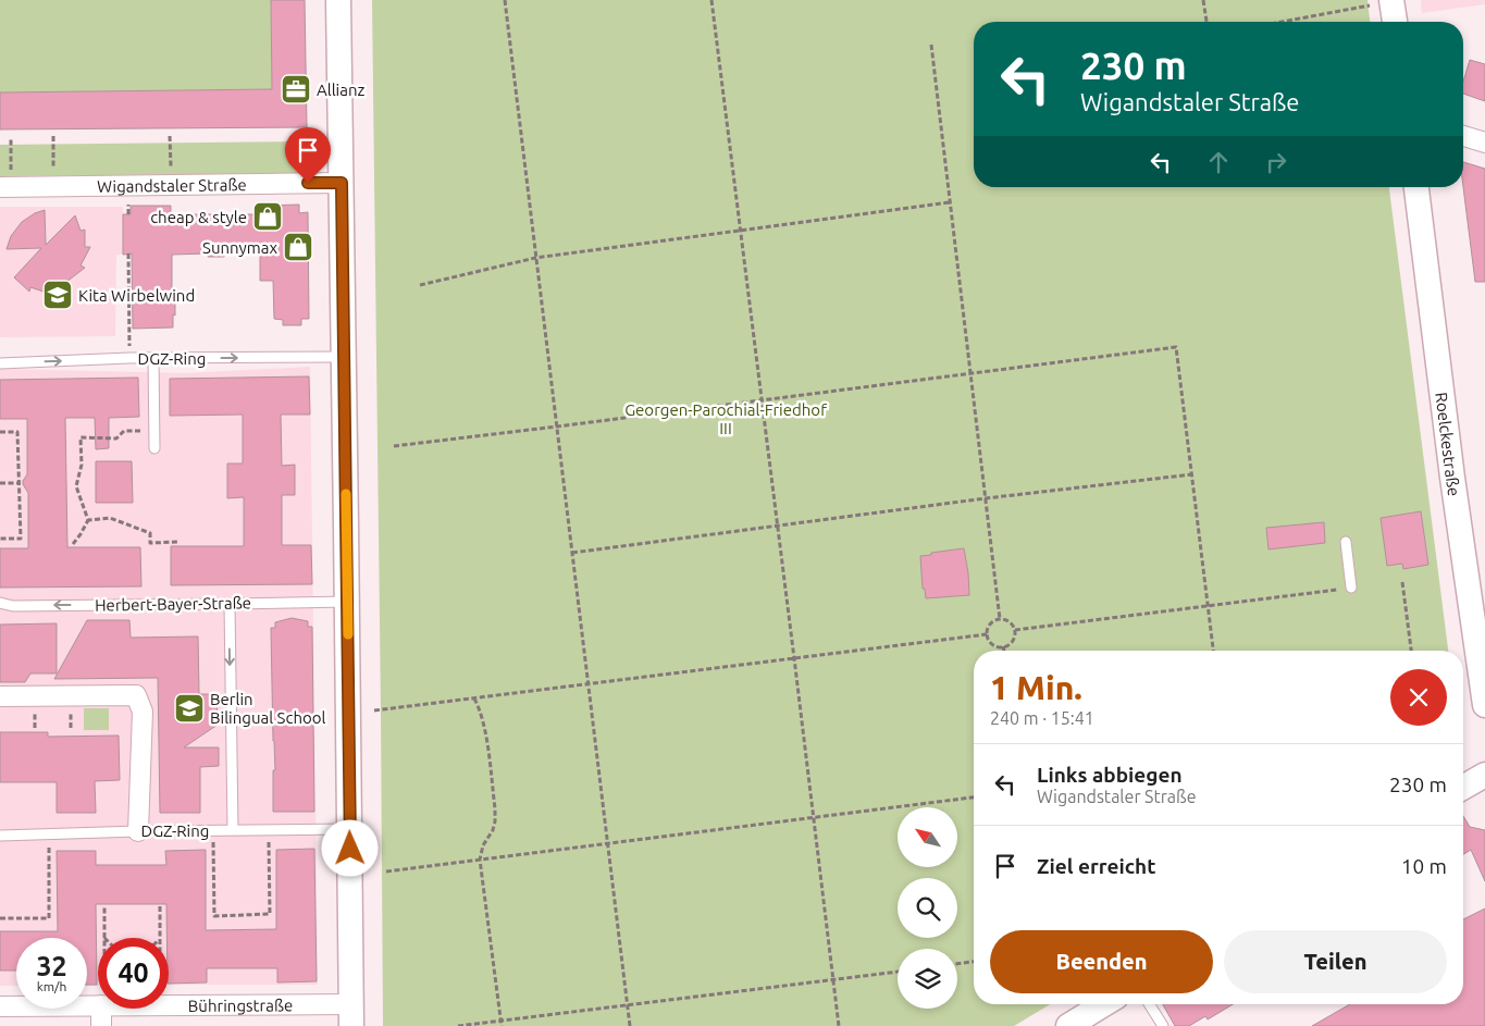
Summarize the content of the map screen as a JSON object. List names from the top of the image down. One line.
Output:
{"streets":{"street":["Wigandstaler Straße","Roelckestraße","Bühringstraße"],"lane":["DGZ-Ring","Herbert-Bayer-Straße"]},"one_way":["DGZ-Ring","Herbert-Bayer-Straße"],"parks":["Georgen-Parochial-Friedhof III"],"places":{"office":["Allianz"],"shop":["cheap & style","Sunnymax"],"school or university":["Kita Wirbelwind","Berlin Bilingual School"]},"north":"top left","page":{"turn":["230 m","Wigandstaler Straße"],"heading":["1 Min.","240 m · 15:41"],"list":[{"name":"Links abbiegen","note":"Wigandstaler Straße","value":"230 m"},{"name":"Ziel erreicht","value":"10 m"}],"buttons":["Beenden","Teilen"],"speed":"32 km/h","limit":"40"}}
